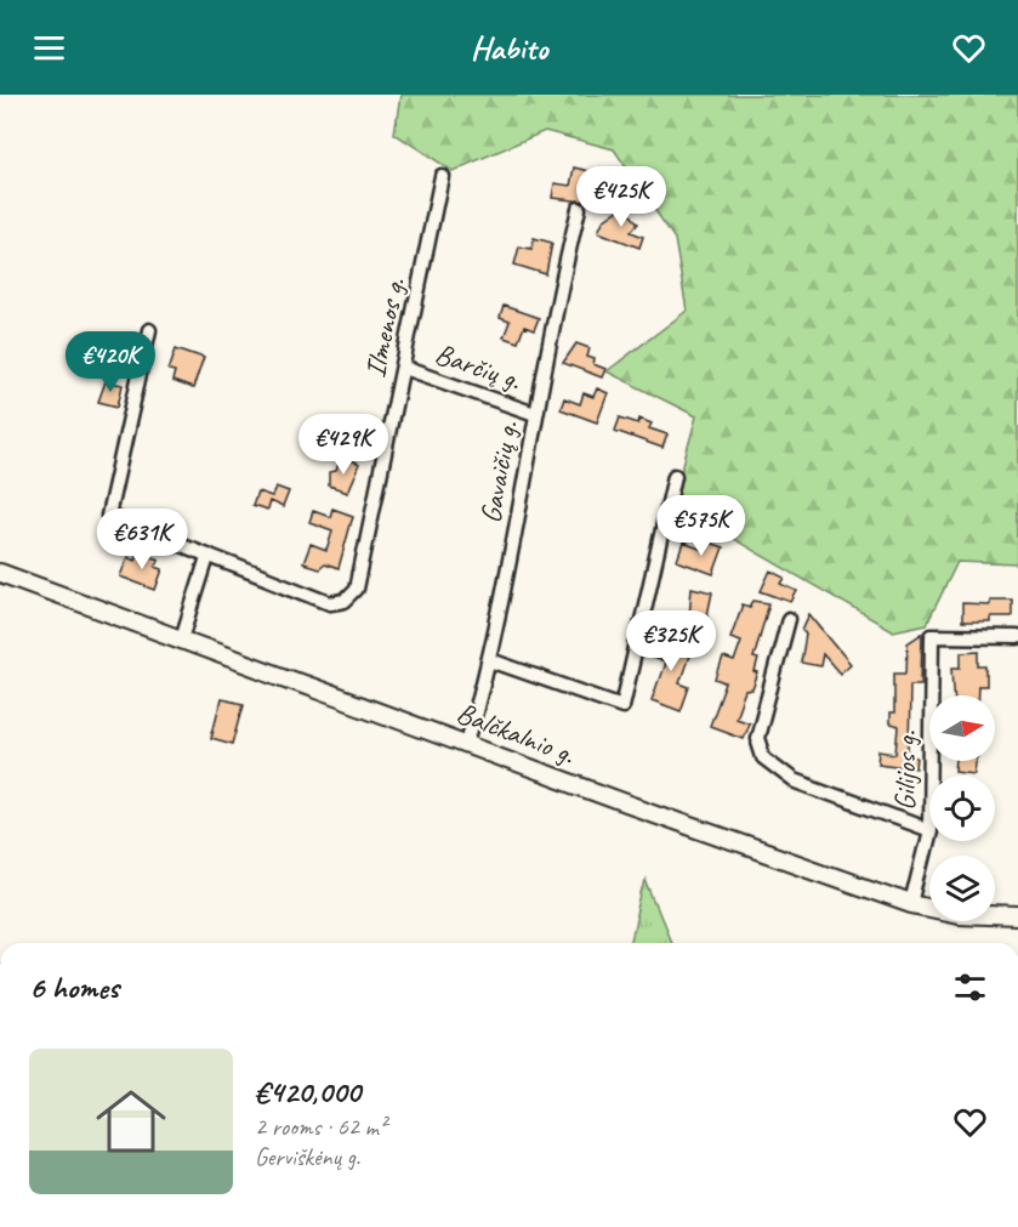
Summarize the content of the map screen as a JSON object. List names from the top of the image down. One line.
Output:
{"streets":{"street":["Ilmenos g.","Barčių g.","Gavaičių g.","Balčkalnio g.","Gilijos g."]},"crossings":[["Ilmenos g.","Barčių g."],["Barčių g.","Gavaičių g."],["Gavaičių g.","Balčkalnio g."],["Balčkalnio g.","Gilijos g."]],"north":"right","page":{"header":"Habito","price":["€425K","€420K","€429K","€575K","€631K","€325K"],"heading":"6 homes","list":[{"name":"€420,000","note":"2 rooms · 62 m² · Gerviškėnų g."}]}}
